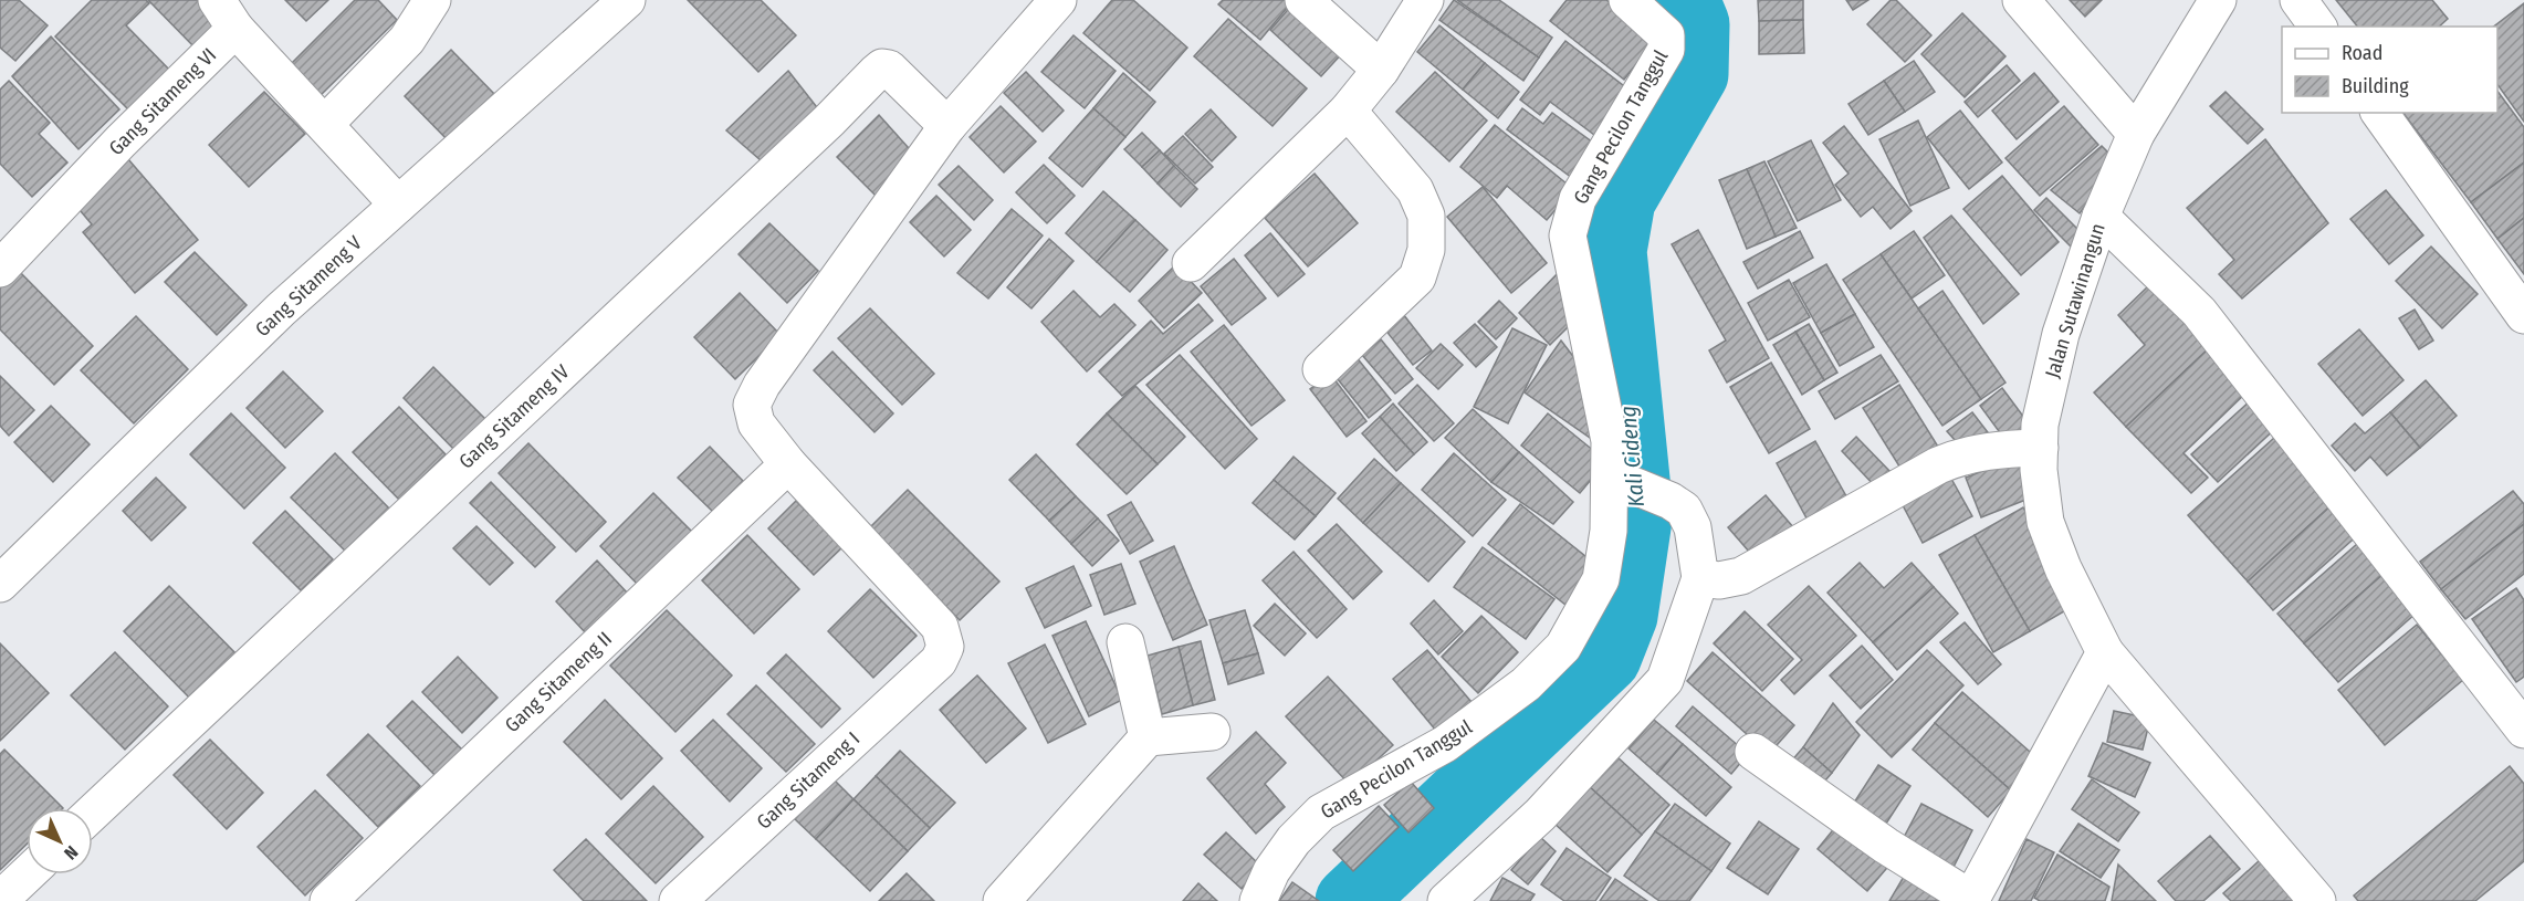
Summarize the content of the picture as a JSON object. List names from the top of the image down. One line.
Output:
{"streets":{"street":["Gang Sitameng VI","Gang Pecilon Tanggul","Gang Sitameng V","Jalan Sutawinangun","Gang Sitameng IV","Gang Sitameng II","Gang Sitameng I"]},"crossings":[["Gang Sitameng VI","Gang Sitameng V"],["Gang Sitameng II","Gang Sitameng I"]],"water":["Kali Cideng"],"legend":["Road","Building"],"north":"bottom right"}
